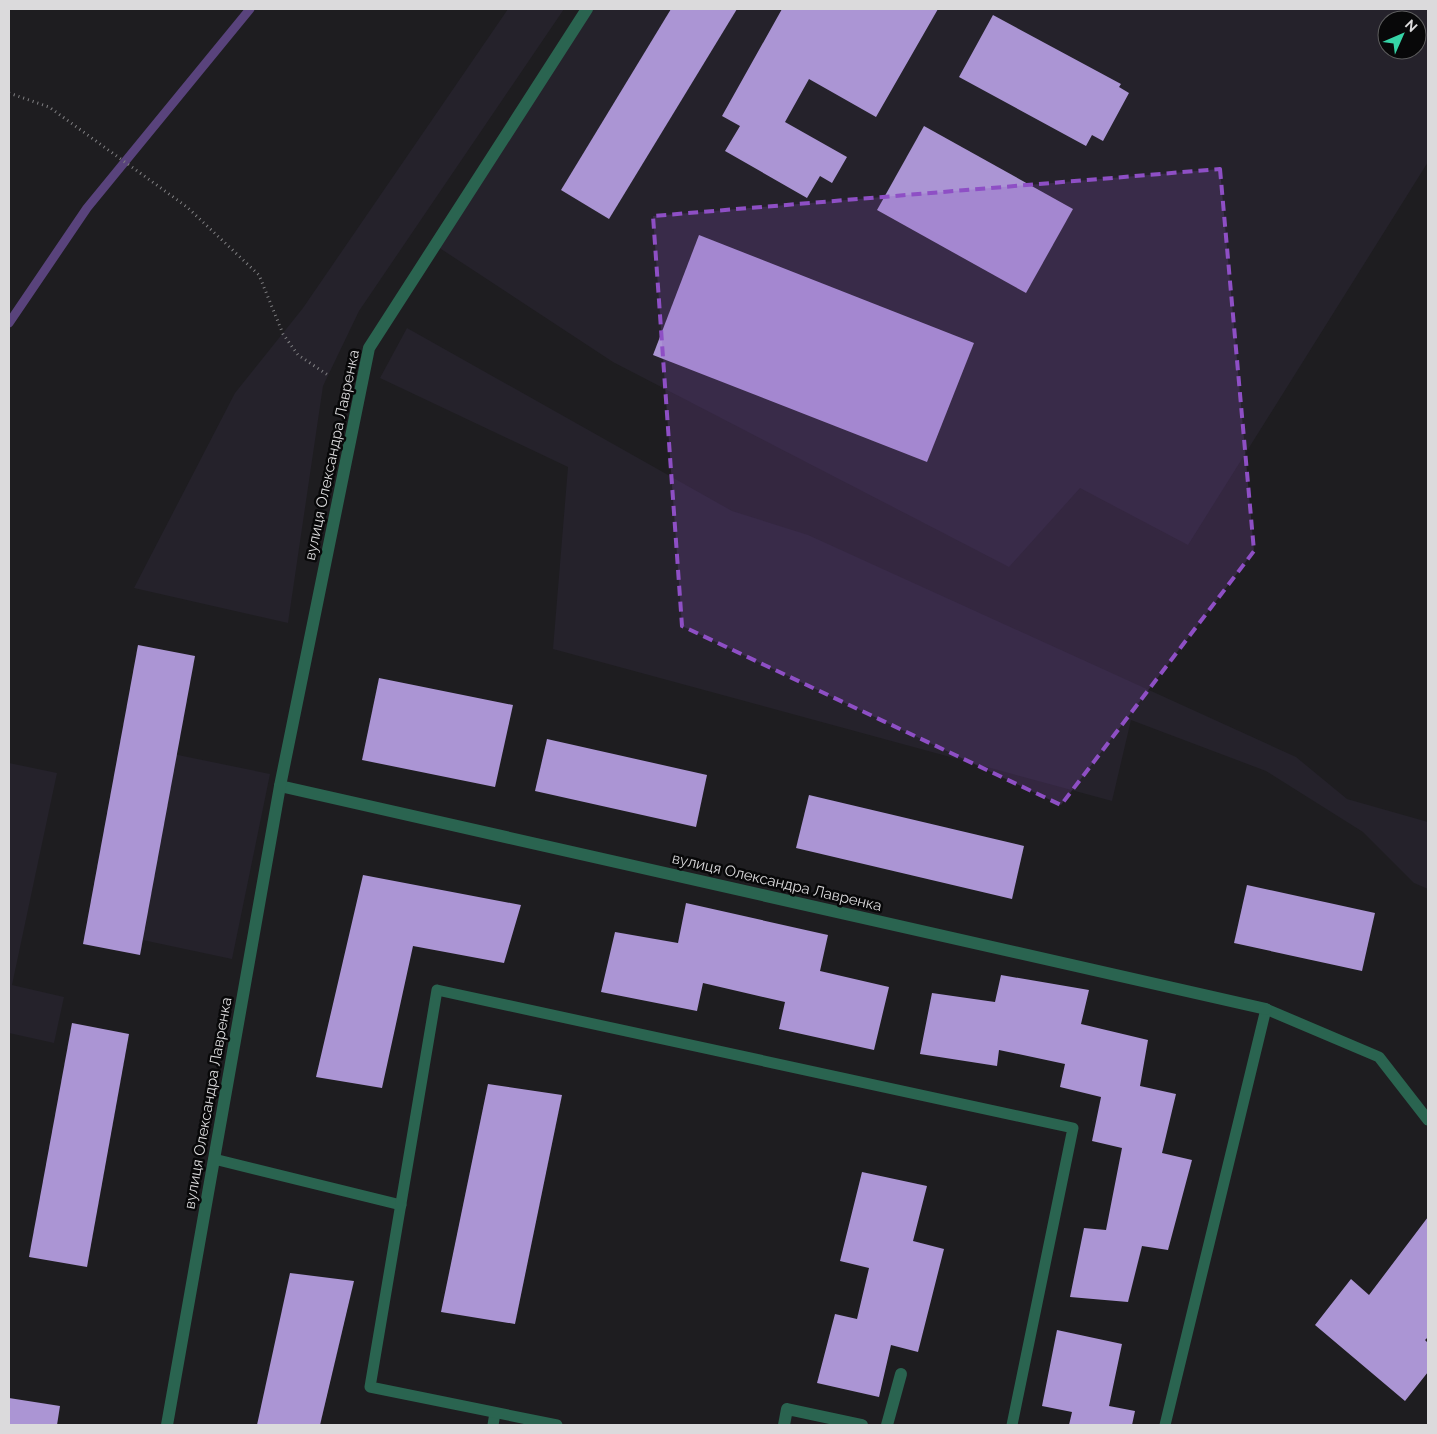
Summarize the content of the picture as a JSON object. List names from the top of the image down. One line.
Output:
{"streets":{"street":["вулиця Олександра Лавренка"]},"north":"top right"}
